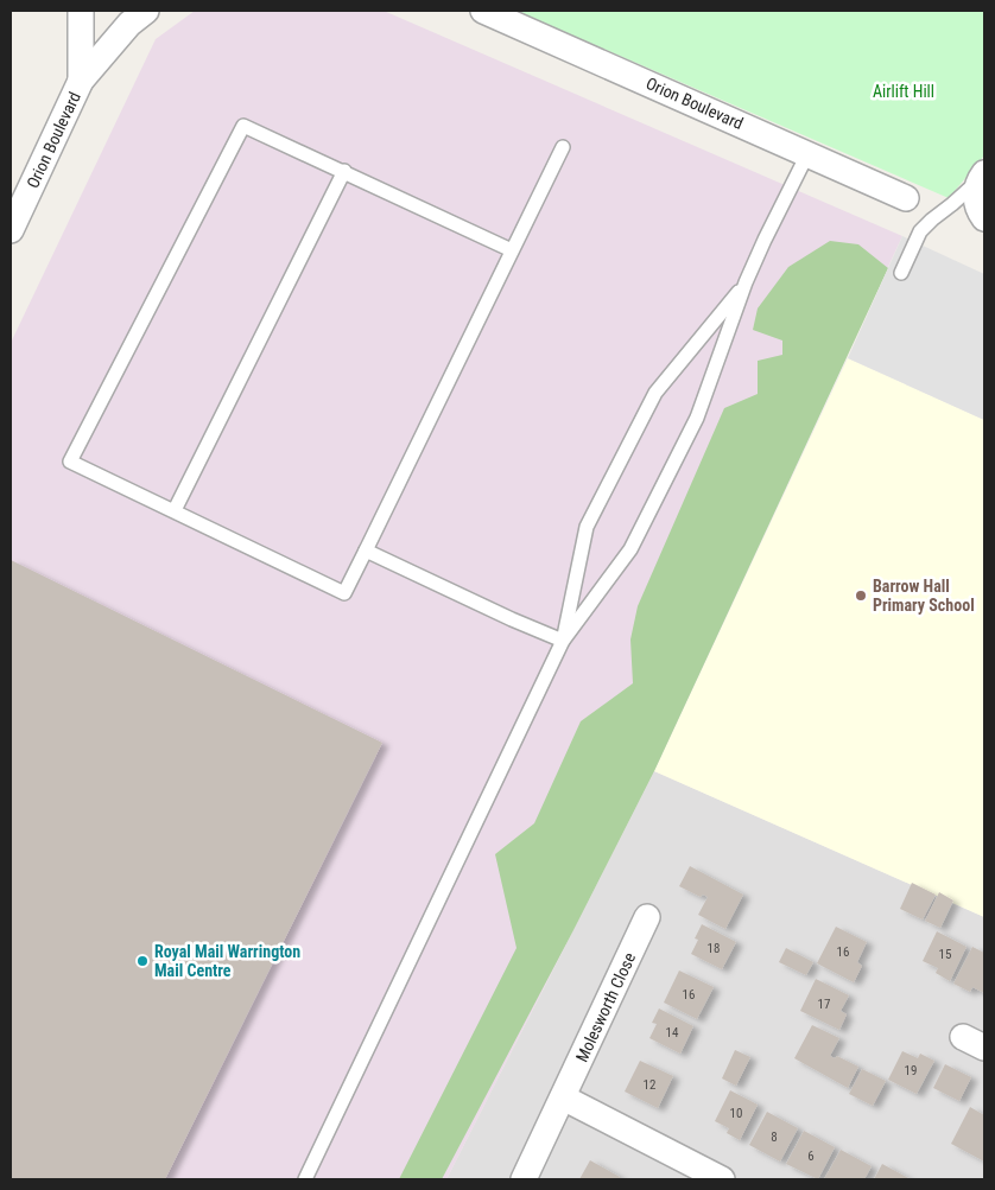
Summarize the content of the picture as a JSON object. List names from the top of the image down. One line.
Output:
{"streets":{"street":["Orion Boulevard","Molesworth Close"]},"parks":["Airlift Hill"],"places":["Barrow Hall Primary School","Royal Mail Warrington Mail Centre"],"house_numbers":["18","16","15","16","17","14","19","12","10","8","6"]}
